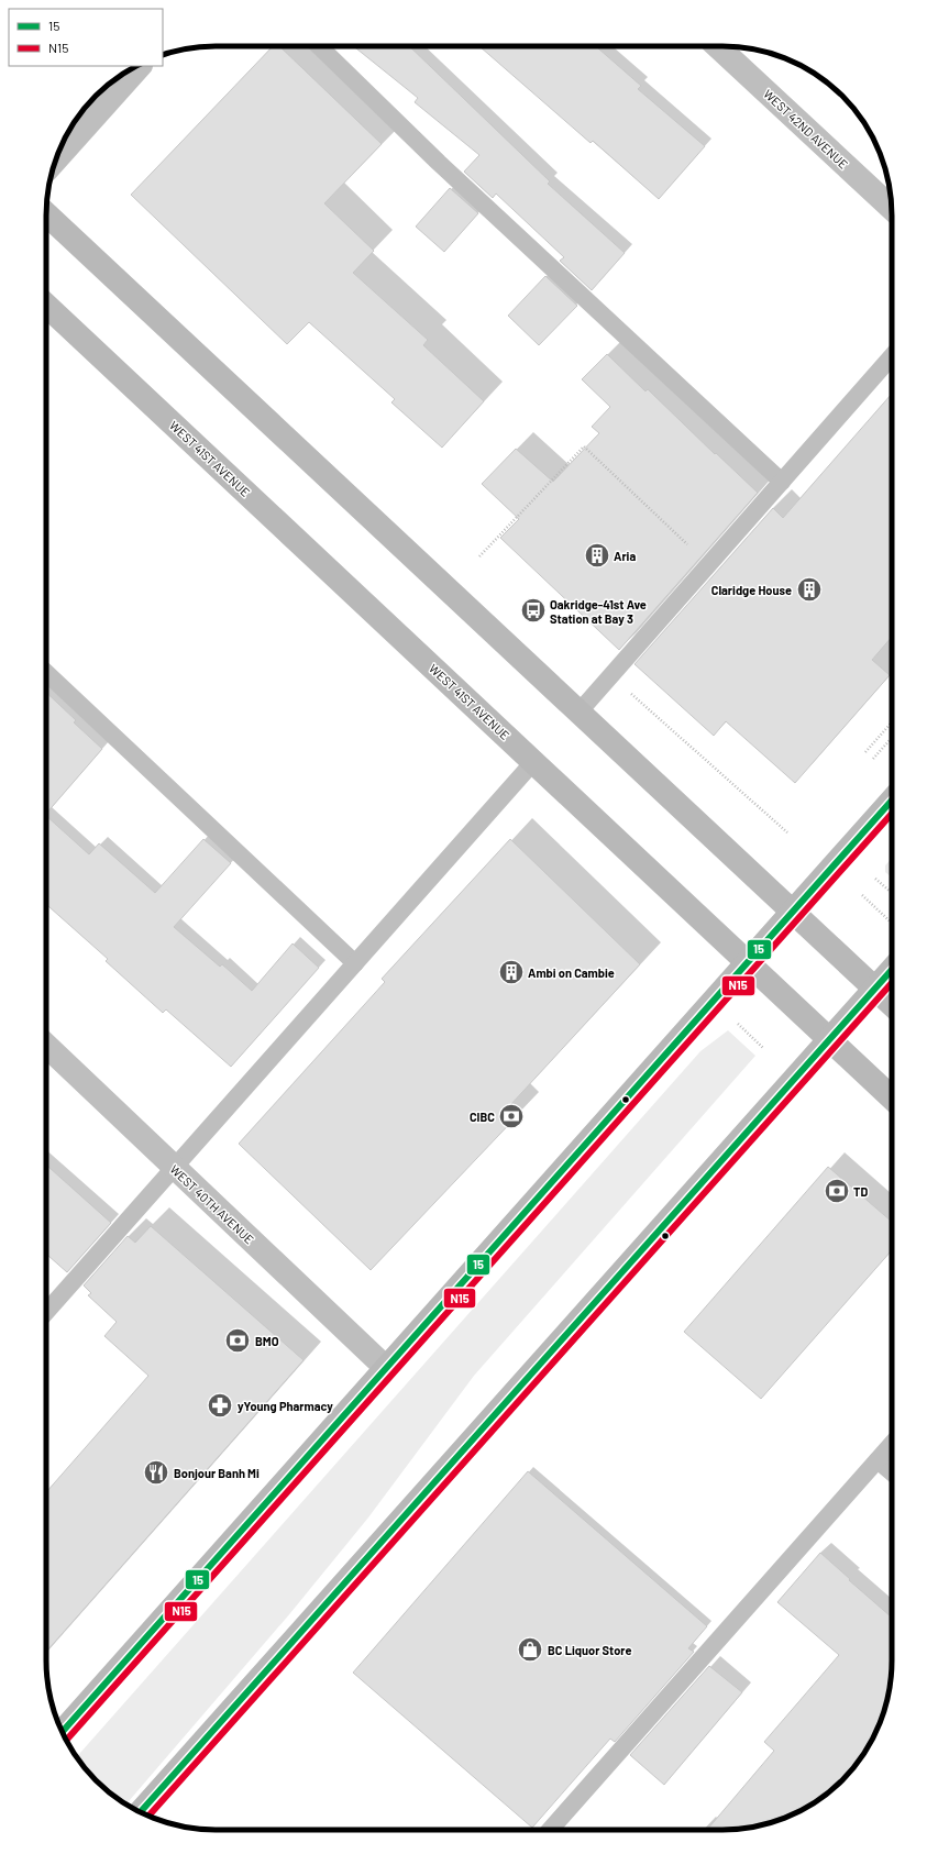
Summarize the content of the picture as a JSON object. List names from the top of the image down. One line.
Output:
{"streets":{"main road":["WEST 41ST AVENUE"],"street":["WEST 42ND AVENUE","WEST 40TH AVENUE"]},"places":{"building":["Aria","Claridge House","Ambi on Cambie"],"bus stop":["Oakridge-41st Ave Station at Bay 3"],"bank":["CIBC","TD","BMO"],"pharmacy":["yYoung Pharmacy"],"restaurant":["Bonjour Banh Mi"],"shop":["BC Liquor Store"]},"lines":["transit line 15","transit line N15"],"legend":["15","N15"]}
